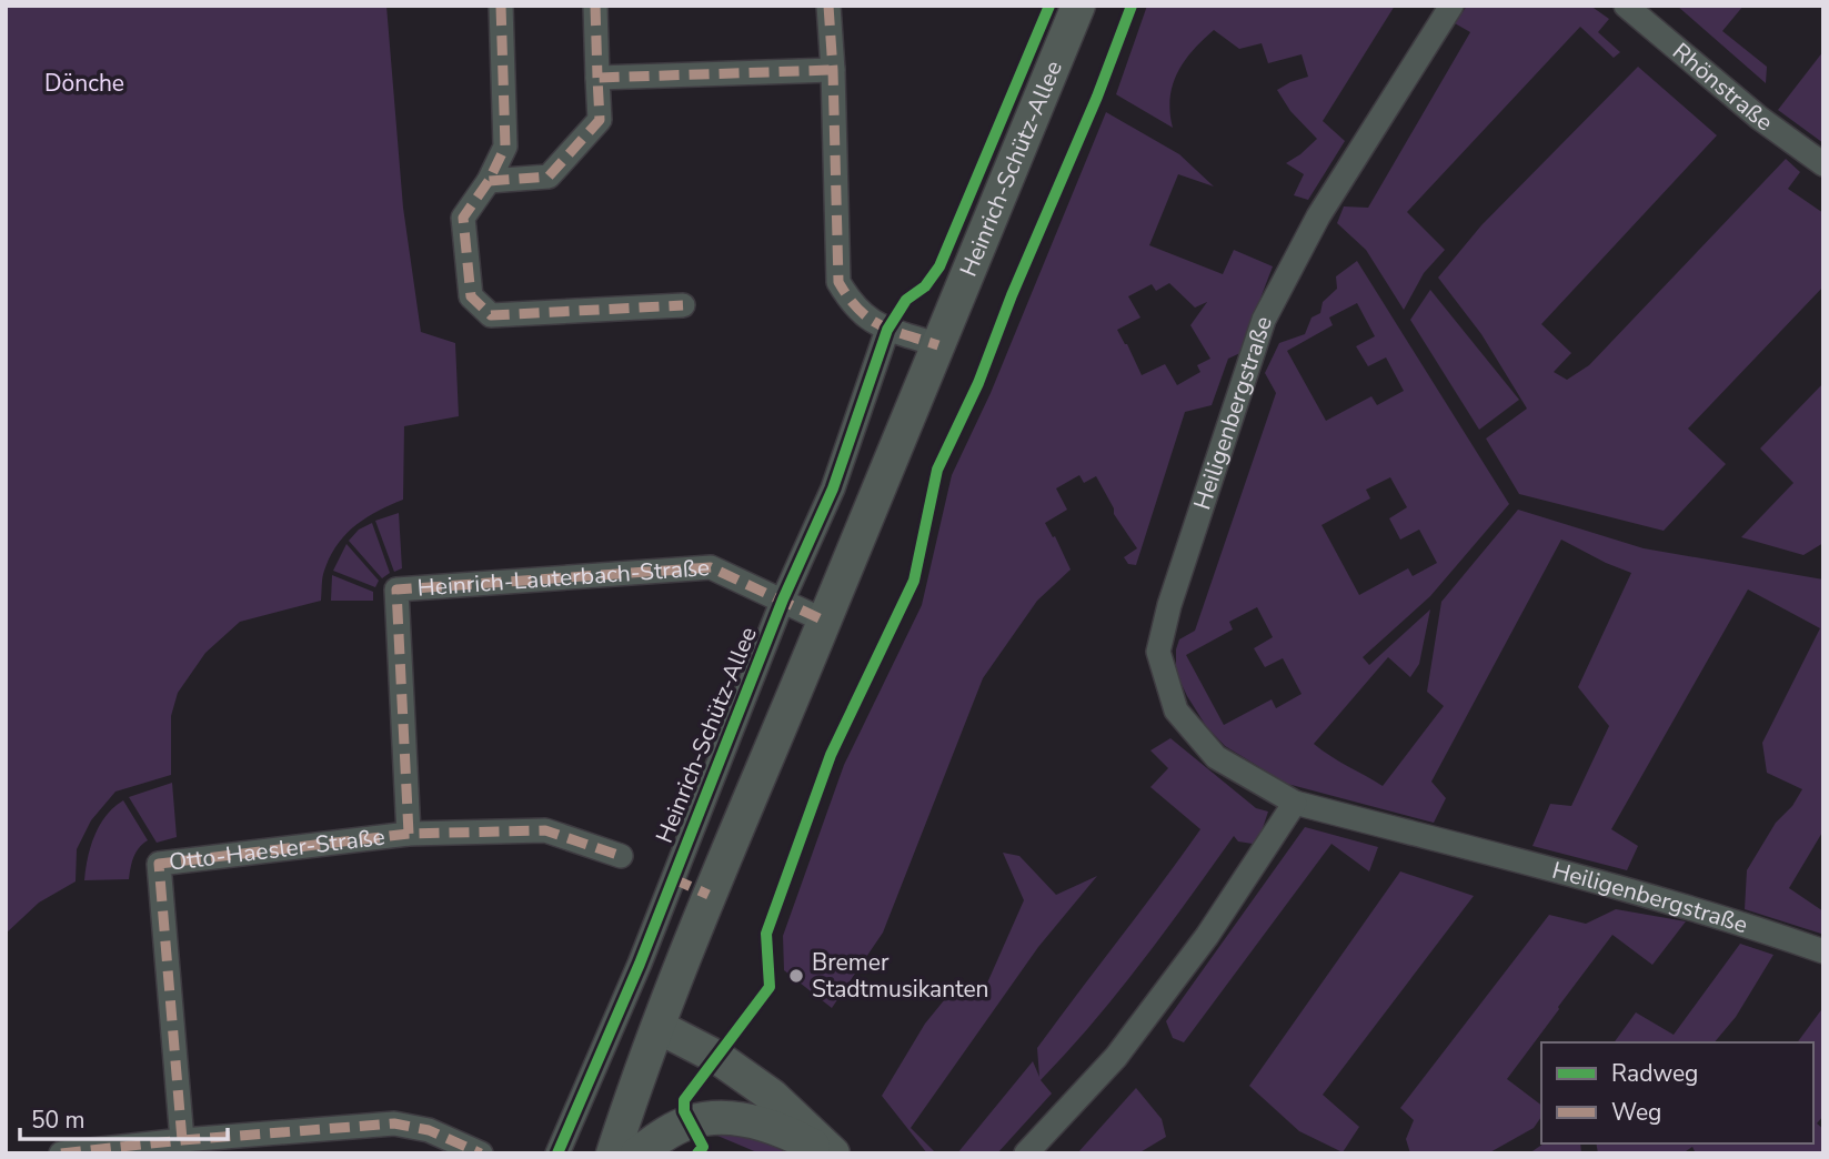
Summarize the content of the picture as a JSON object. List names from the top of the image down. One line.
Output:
{"streets":{"main road":["Heinrich-Schütz-Allee"],"street":["Rhönstraße","Heiligenbergstraße","Heinrich-Lauterbach-Straße","Otto-Haesler-Straße"]},"crossings":[["Heinrich-Schütz-Allee","Heinrich-Lauterbach-Straße"],["Heinrich-Lauterbach-Straße","Otto-Haesler-Straße"]],"parks":["Dönche"],"places":["Bremer Stadtmusikanten"],"legend":["Radweg","Weg"],"scale_bar":"50 m"}
